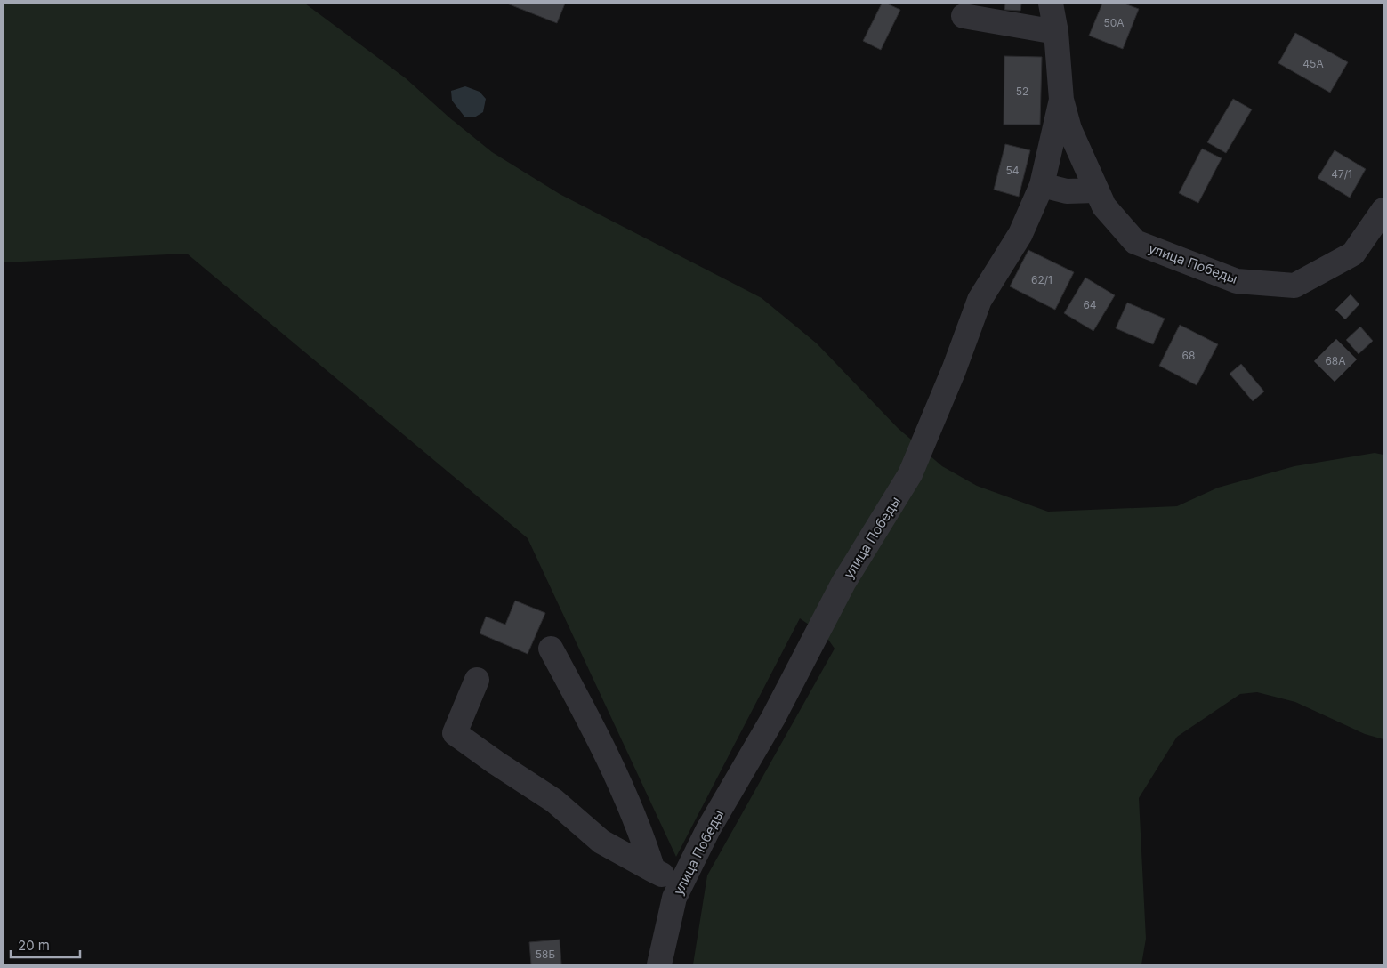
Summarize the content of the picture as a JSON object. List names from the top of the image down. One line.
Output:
{"streets":{"street":["улица Победы"]},"house_numbers":["50А","45А","52","54","47/1","62/1","64","68","68А","58Б"],"scale_bar":"20 m"}
